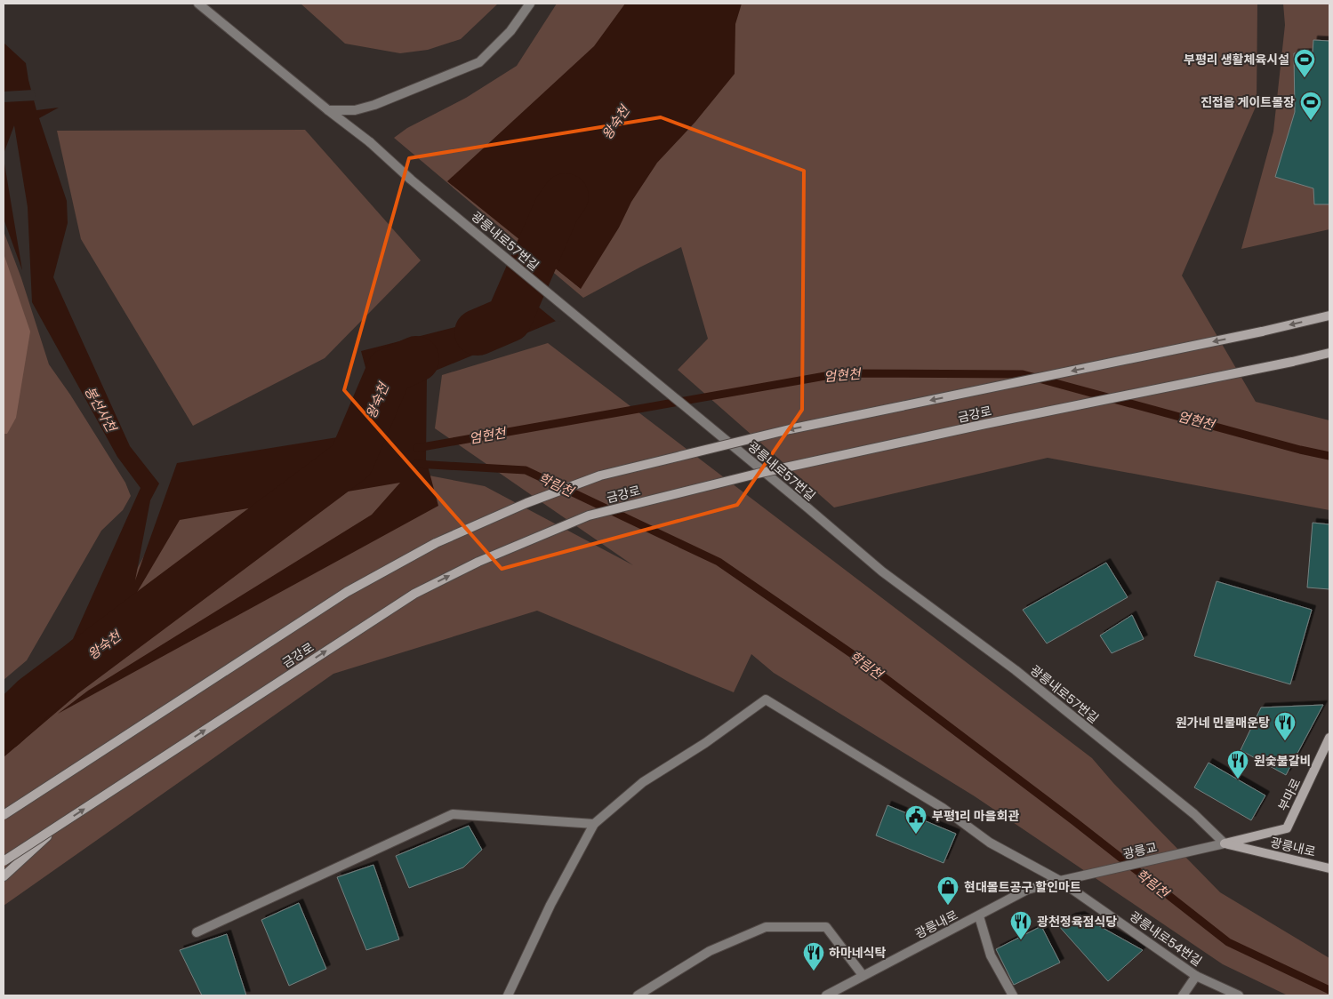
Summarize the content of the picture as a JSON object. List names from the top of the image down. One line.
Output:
{"streets":{"main road":["금강로","부마로","광릉내로"],"street":["광릉내로57번길","광릉교","광릉내로54번길"]},"crossings":[["광릉내로57번길","부마로"],["광릉내로57번길","광릉내로"],["광릉내로57번길","광릉교"],["부마로","광릉내로"],["부마로","광릉교"],["광릉내로","광릉교"],["광릉내로","광릉내로54번길"],["광릉교","광릉내로54번길"]],"water":["왕숙천","엄현천","봉선사천","학림천"],"places":{"sports":["부평리 생활체육시설","진접읍 게이트볼장"],"restaurant":["원가네 민물매운탕","원숯불갈비","광천정육점식당","하마네식탁"],"public building":["부평1리 마을회관"],"shop":["현대볼트공구 할인마트"]}}
